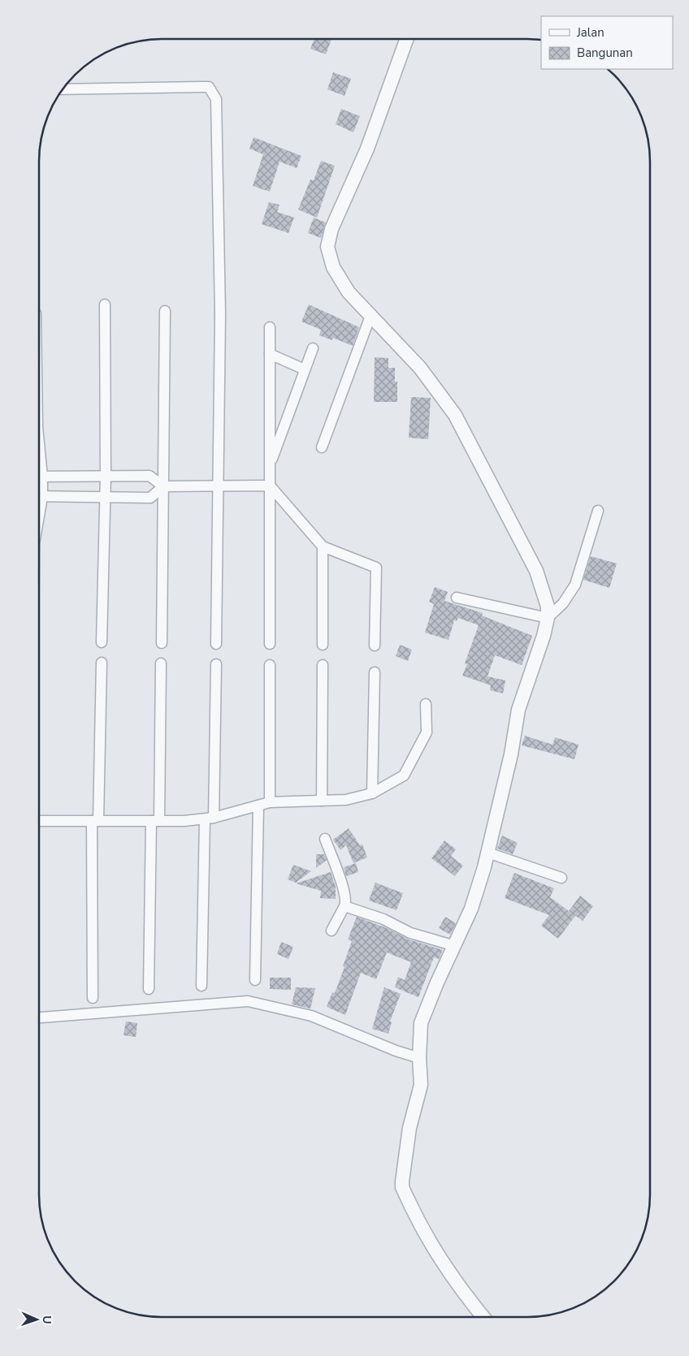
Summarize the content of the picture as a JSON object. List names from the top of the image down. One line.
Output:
{"legend":["Jalan","Bangunan"],"north":"right"}
